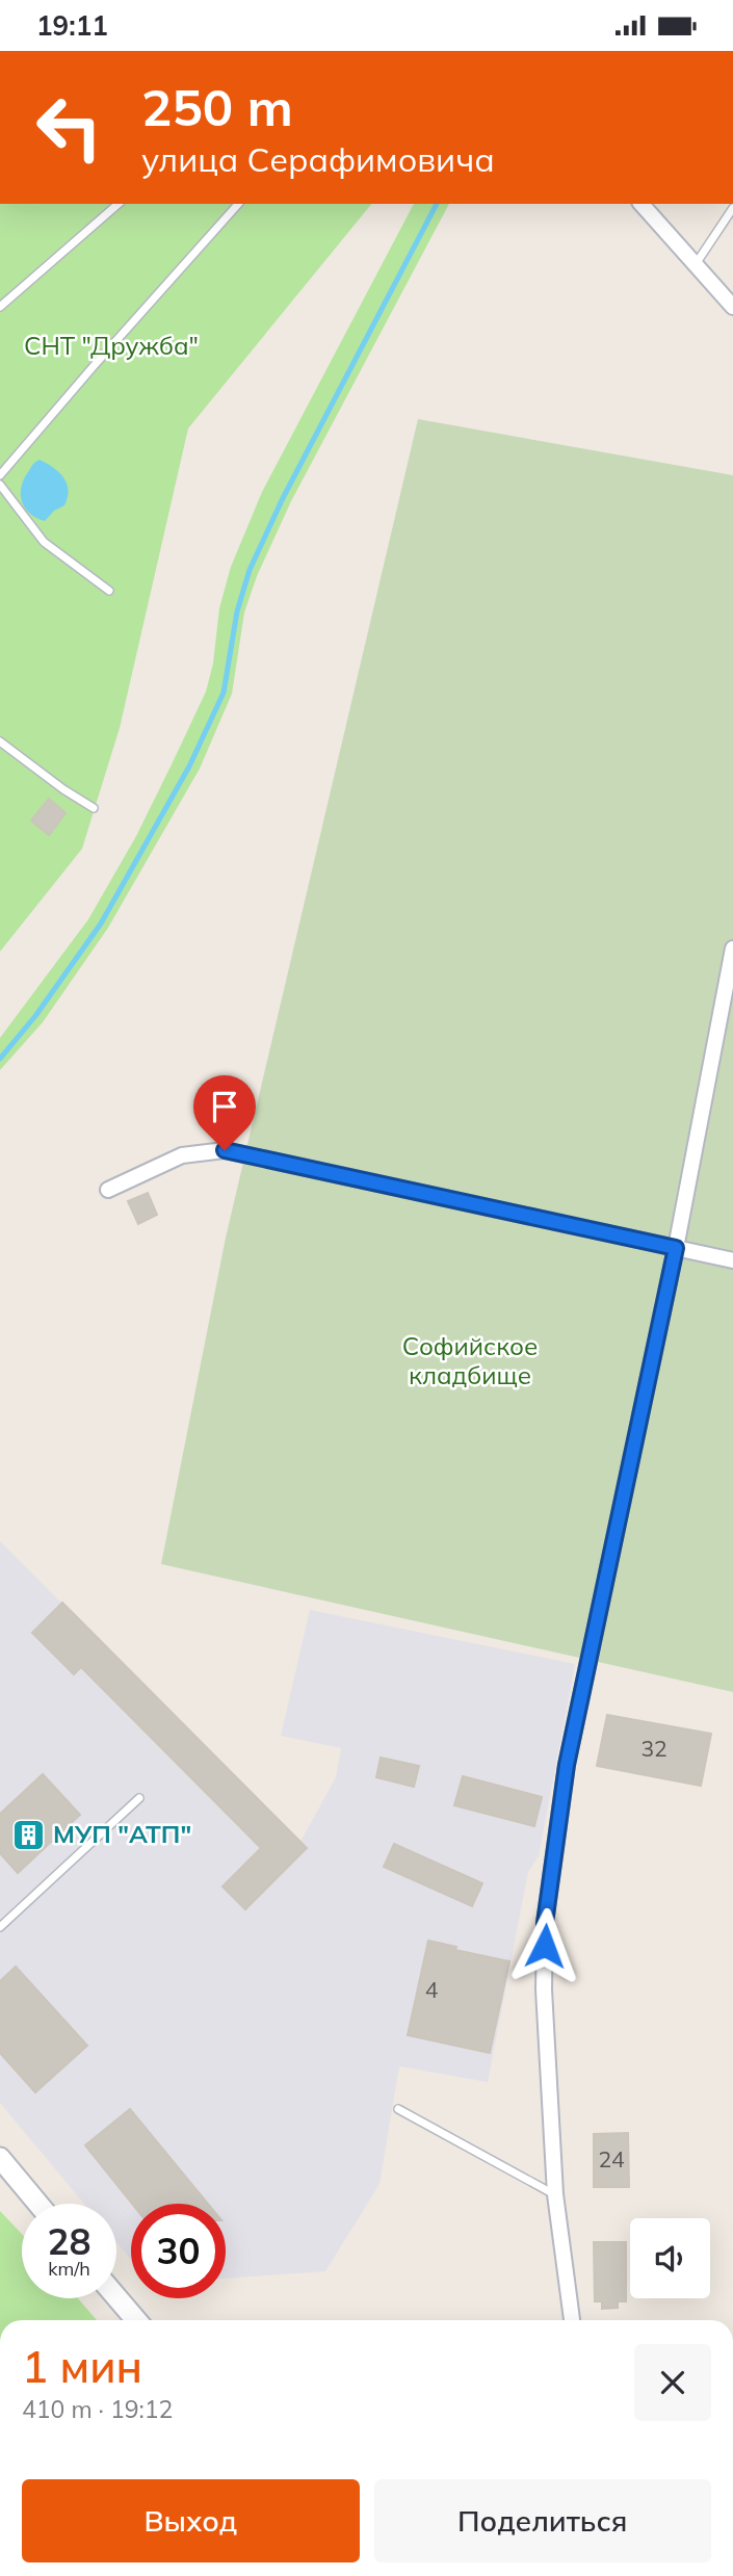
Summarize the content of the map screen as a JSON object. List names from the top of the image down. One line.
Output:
{"parks":["СНТ \"Дружба\"","Софийское кладбище"],"places":{"building":["МУП \"АТП\""]},"house_numbers":["32","4","24"],"page":{"status":"19:11","turn":["250 m","улица Серафимовича"],"speed":"28 km/h","limit":"30","heading":["1 мин","410 m · 19:12"],"buttons":["Выход","Поделиться"]}}
